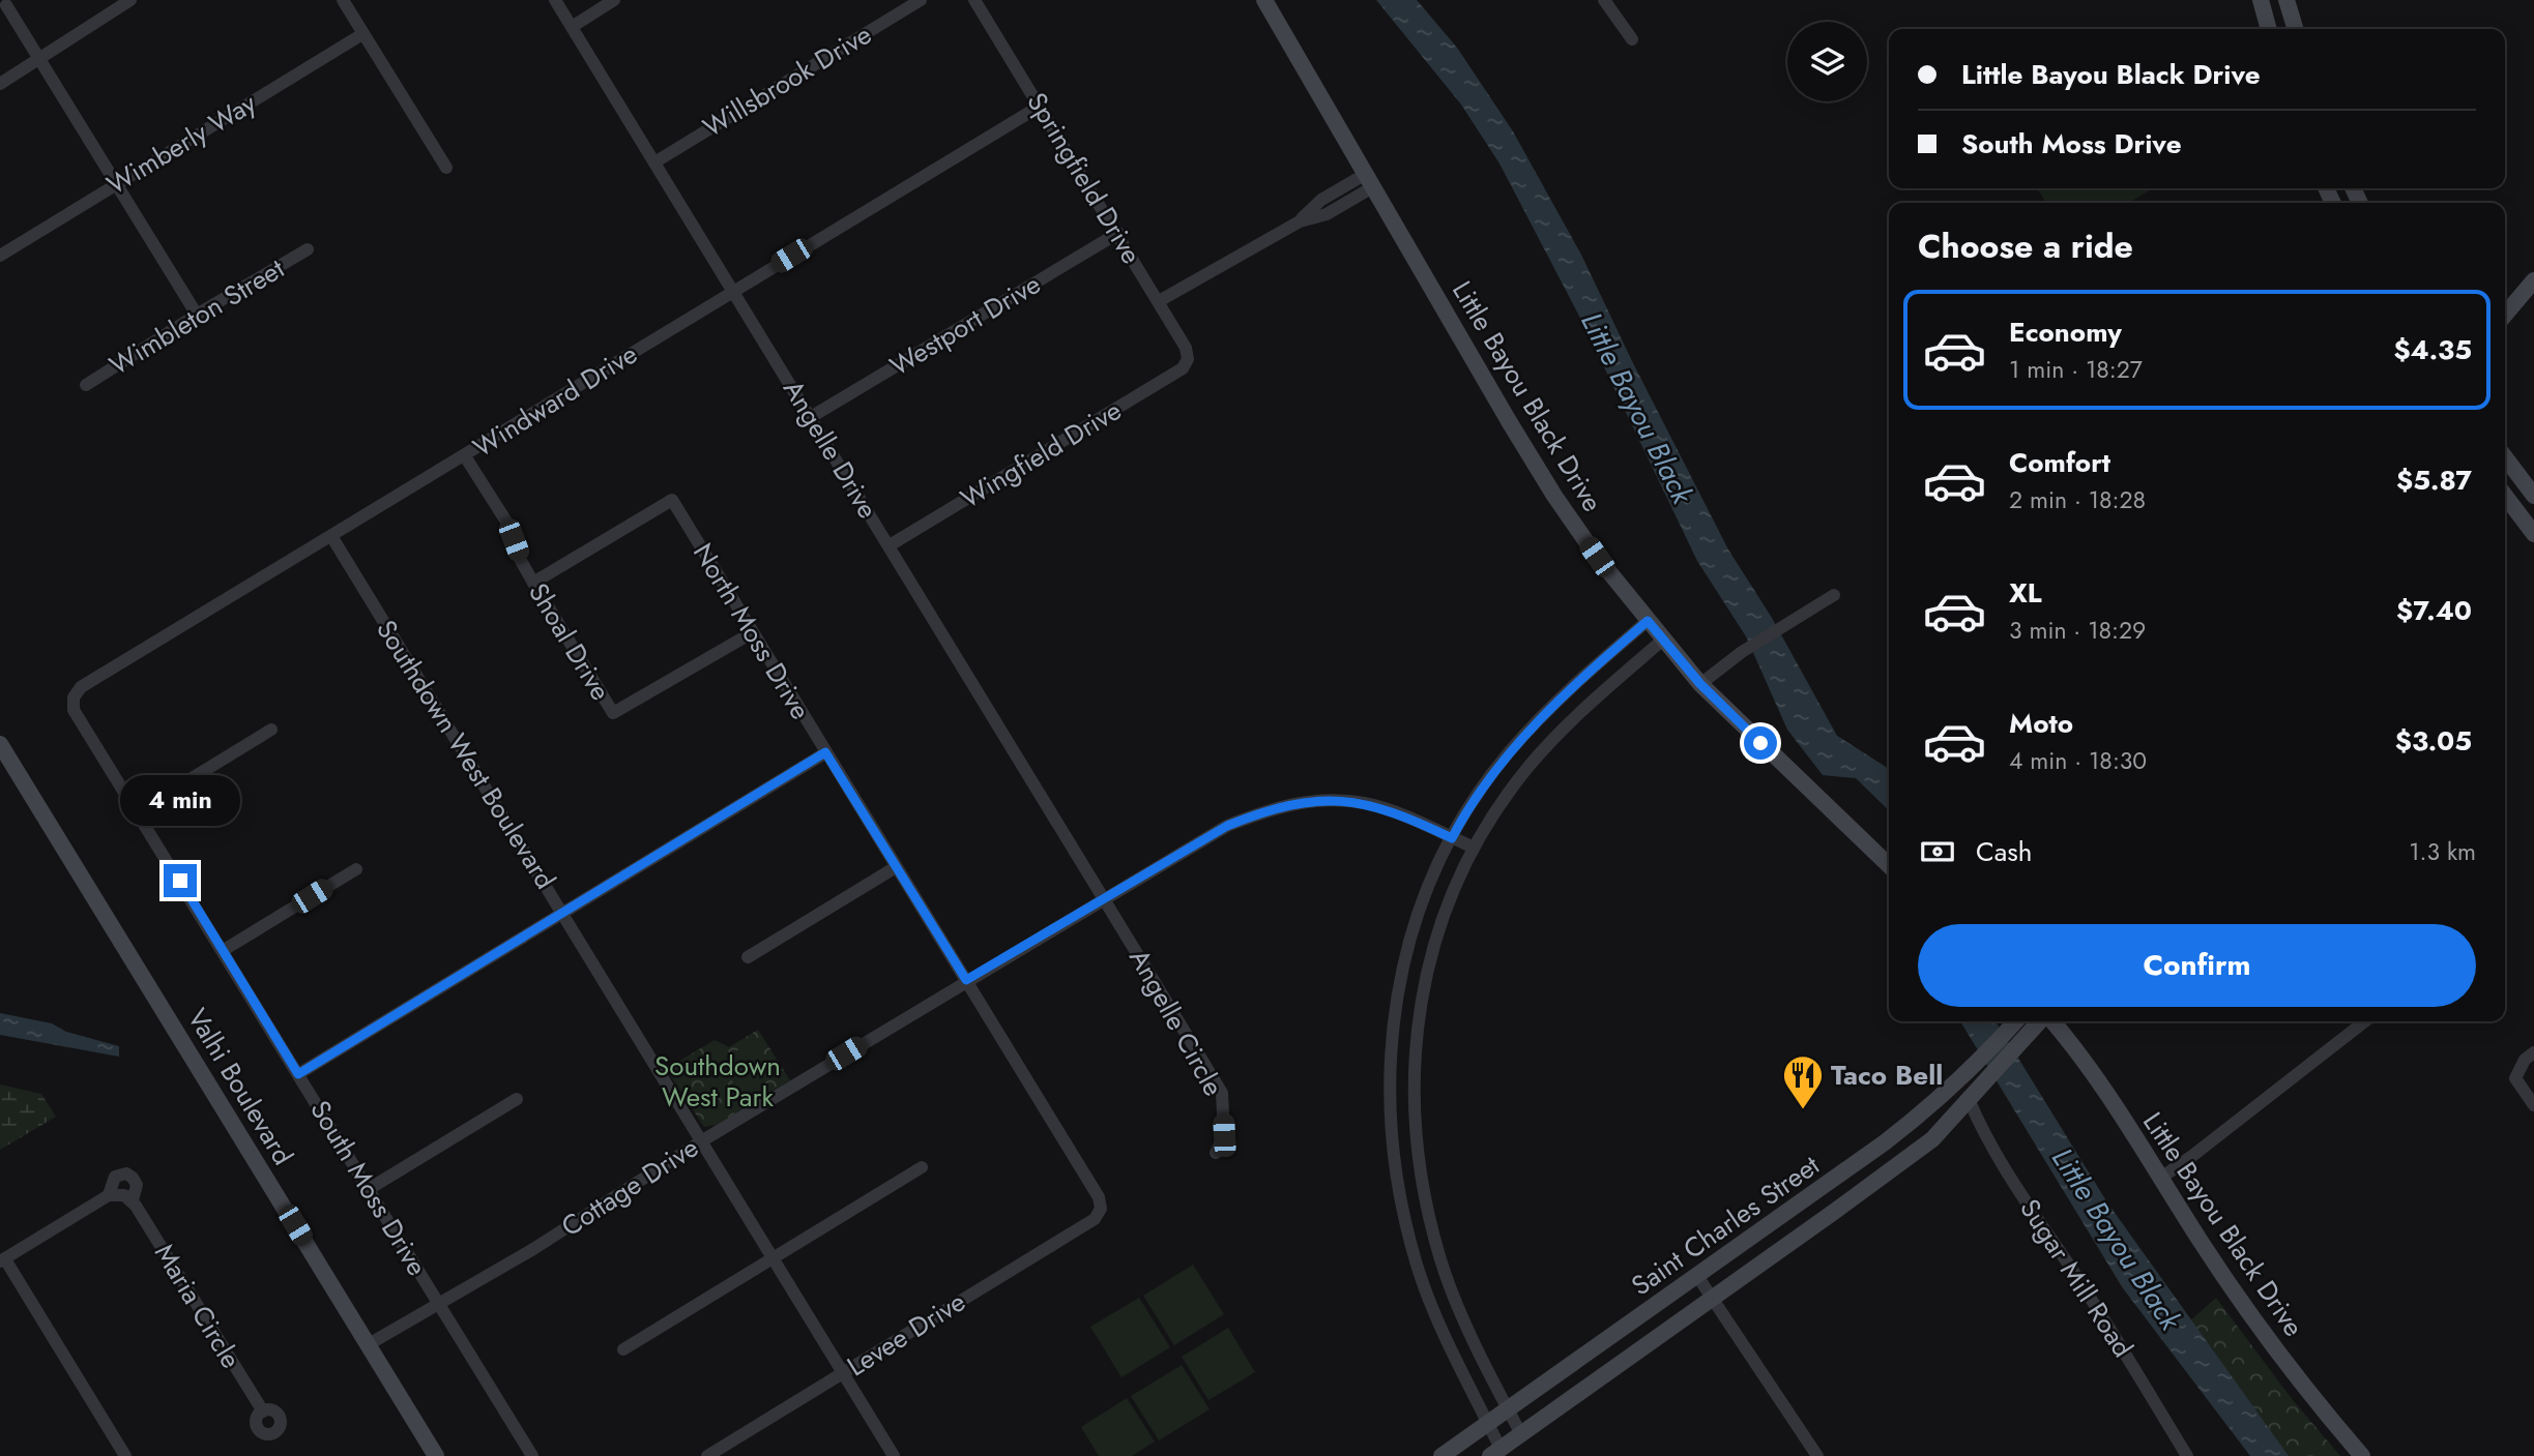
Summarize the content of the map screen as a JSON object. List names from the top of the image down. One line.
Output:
{"streets":{"street":["Willsbrook Drive","Wimberly Way","Springfield Drive","Wimbleton Street","Westport Drive","Little Bayou Black Drive","Windward Drive","Angelle Drive","Wingfield Drive","North Moss Drive","Shoal Drive","Southdown West Boulevard","Angelle Circle","Valhi Boulevard","Cottage Drive","South Moss Drive","Saint Charles Street","Sugar Mill Road","Maria Circle","Levee Drive"]},"crossings":[["Willsbrook Drive","Angelle Drive"],["Springfield Drive","Westport Drive"],["Springfield Drive","Windward Drive"],["Springfield Drive","Wingfield Drive"],["Westport Drive","Angelle Drive"],["Windward Drive","Angelle Drive"],["Windward Drive","Shoal Drive"],["Windward Drive","Southdown West Boulevard"],["Windward Drive","South Moss Drive"],["Angelle Drive","Wingfield Drive"],["Angelle Drive","Angelle Circle"],["Angelle Drive","Cottage Drive"],["North Moss Drive","Shoal Drive"],["North Moss Drive","Cottage Drive"],["North Moss Drive","Levee Drive"],["Southdown West Boulevard","Cottage Drive"],["Southdown West Boulevard","Levee Drive"],["Angelle Circle","Cottage Drive"],["Valhi Boulevard","Cottage Drive"],["Cottage Drive","South Moss Drive"],["Saint Charles Street","Sugar Mill Road"]],"water":["Little Bayou Black"],"parks":["Southdown West Park"],"places":{"restaurant":["Taco Bell"]},"page":{"banner":["Little Bayou Black Drive","South Moss Drive"],"heading":"Choose a ride","list":[{"name":"Economy","note":"1 min · 18:27","value":"$4.35"},{"name":"Comfort","note":"2 min · 18:28","value":"$5.87"},{"name":"XL","note":"3 min · 18:29","value":"$7.40"},{"name":"Moto","note":"4 min · 18:30","value":"$3.05"}],"bubble":"4 min","pay":["Cash","1.3 km"],"buttons":"Confirm"}}
